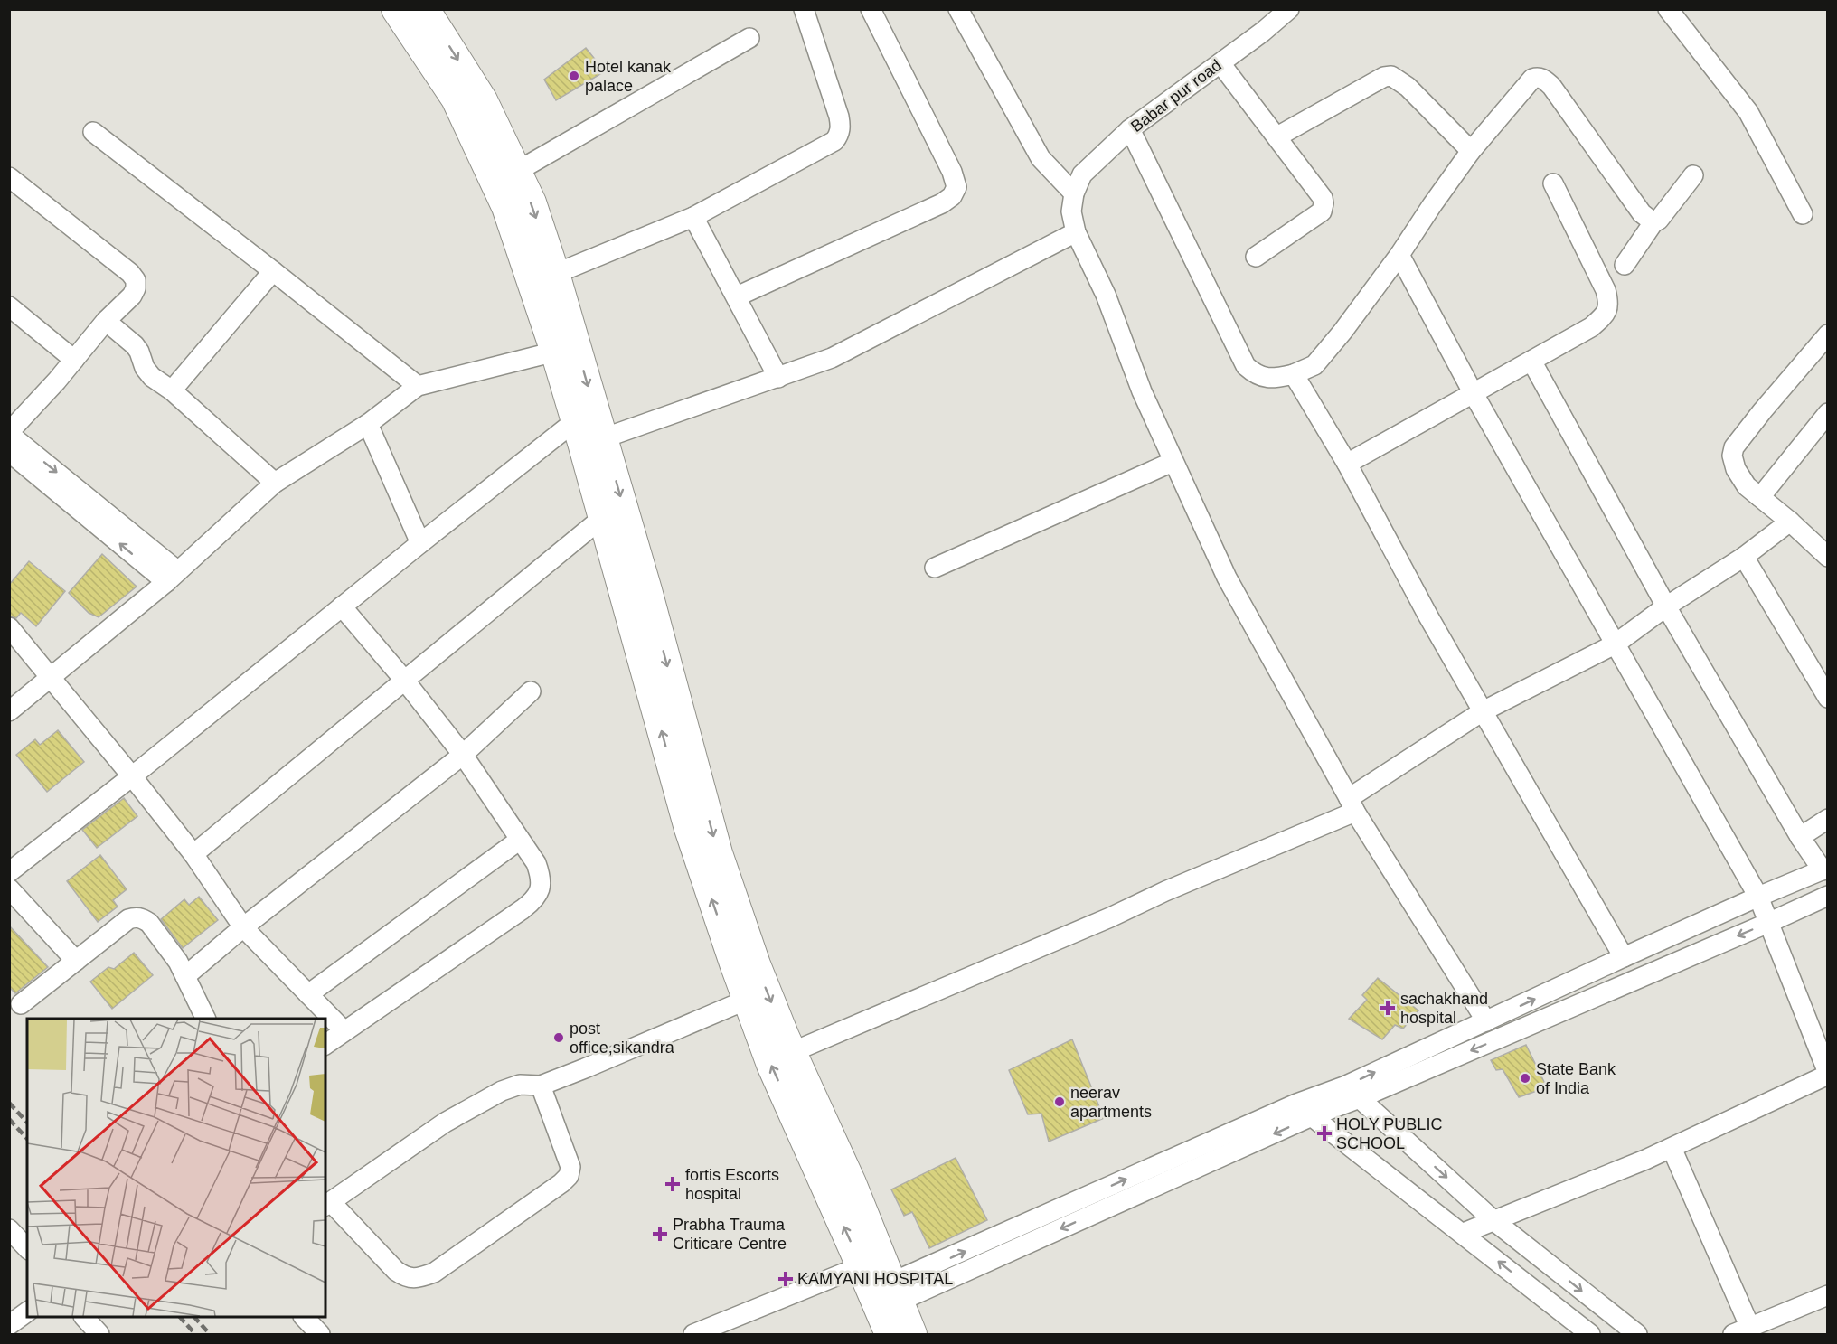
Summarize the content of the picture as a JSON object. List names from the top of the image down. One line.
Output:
{"streets":{"street":["Babar pur road"]},"places":{"other":["Hotel kanak palace","post office,sikandra","State Bank of India","neerav apartments"],"health":["sachakhand hospital","HOLY PUBLIC SCHOOL","fortis Escorts hospital","Prabha Trauma Criticare Centre","KAMYANI HOSPITAL"]}}
